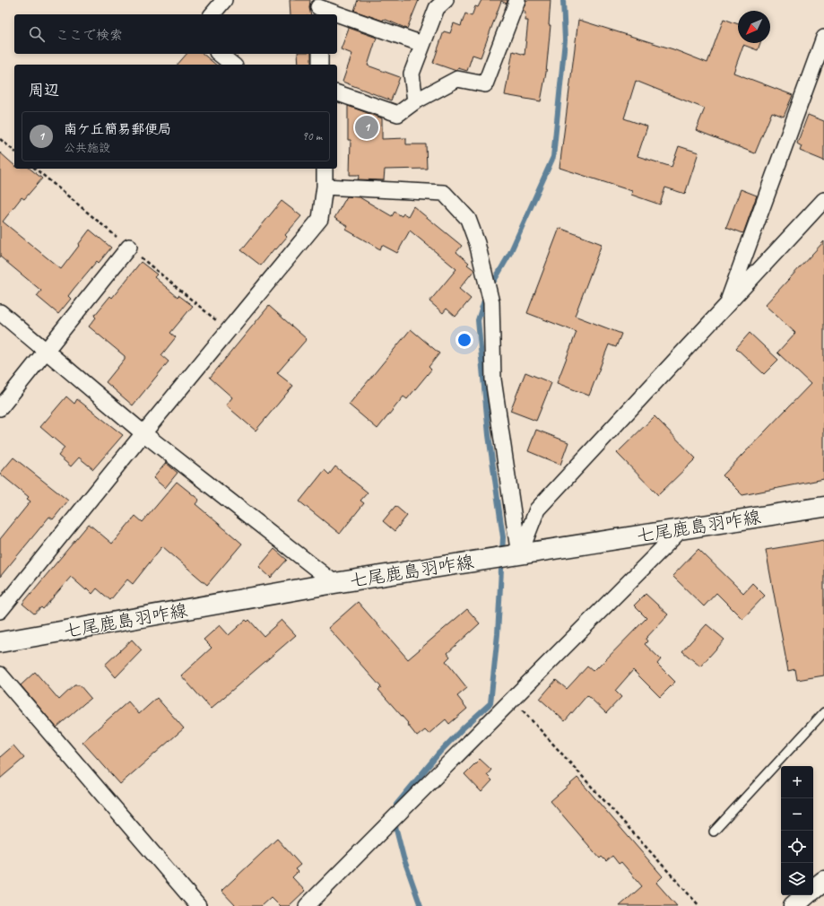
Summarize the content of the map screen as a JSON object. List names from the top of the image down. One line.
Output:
{"streets":{"main road":["七尾鹿島羽咋線"]},"north":"bottom left","page":{"search":"ここで検索","heading":"周辺","list":[{"mark":"1","name":"南ケ丘簡易郵便局","note":"公共施設","value":"90 m"}],"pins":"1","map_buttons":["+","−"]}}
